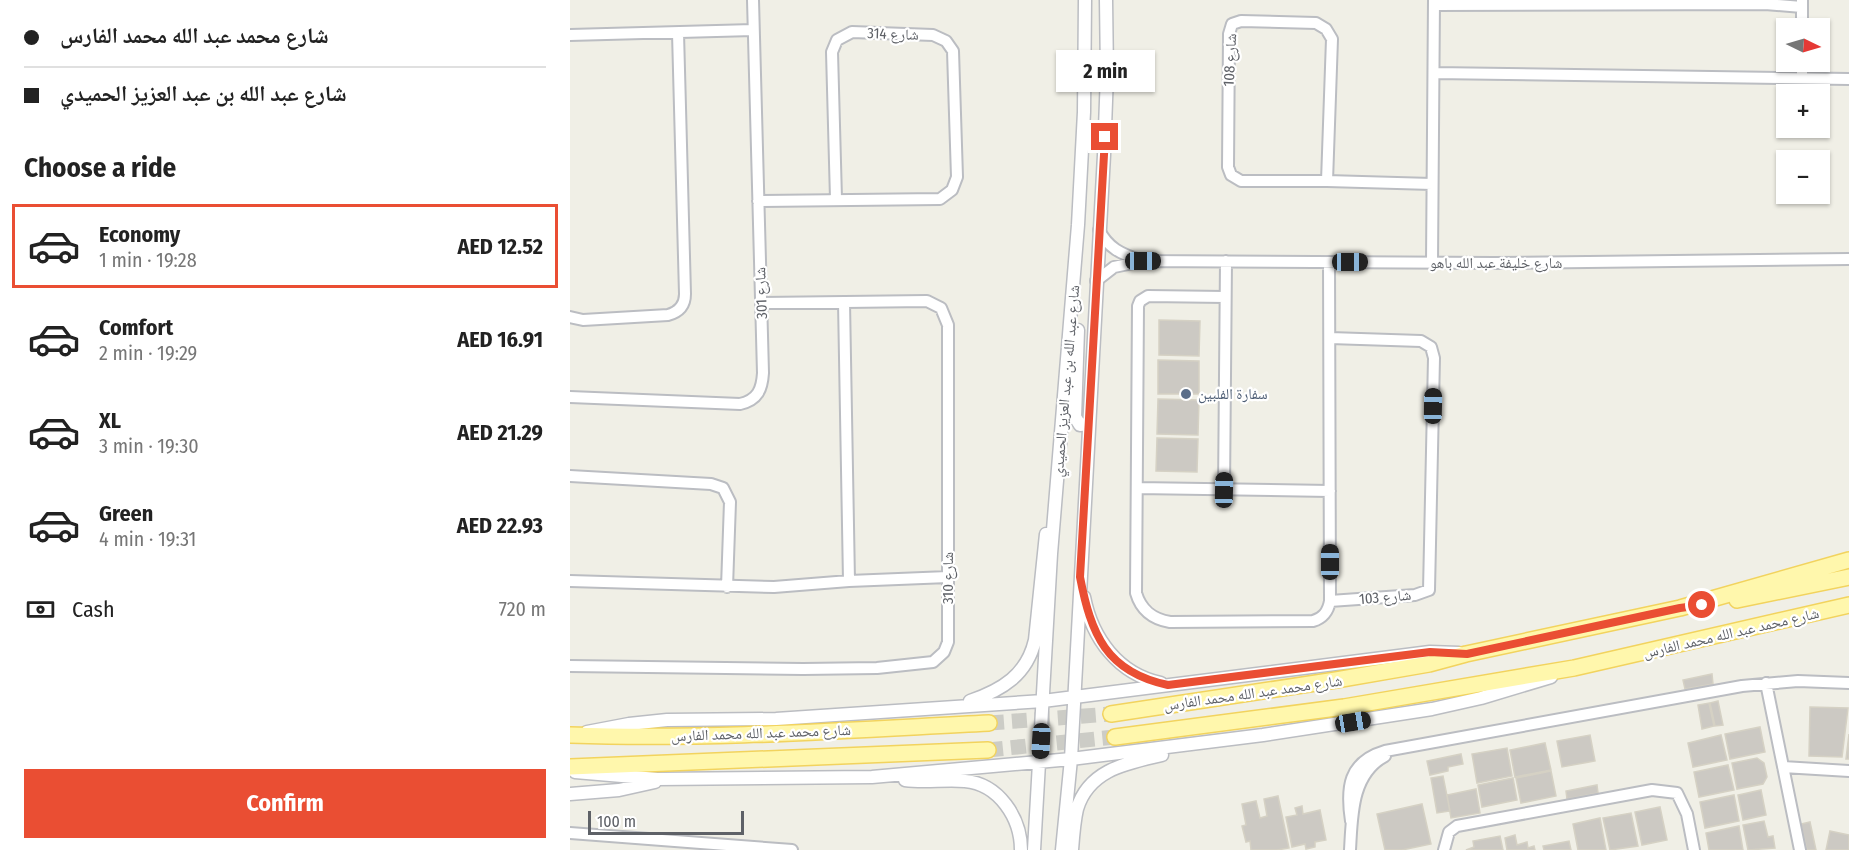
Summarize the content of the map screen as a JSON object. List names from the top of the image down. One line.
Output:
{"streets":{"main road":["شارع محمد عبد الله محمد الفارس"],"street":["شارع 314","شارع 108","شارع خليفة عبد الله باهو","شارع 301","شارع عبد الله بن عبد العزيز الحميدي","شارع 310","شارع 103"]},"crossings":[["شارع 314","شارع 301"],["شارع خليفة عبد الله باهو","شارع عبد الله بن عبد العزيز الحميدي"],["شارع 301","شارع 310"]],"places":["سفارة الفلبين"],"scale_bar":"100 m","north":"right","page":{"banner":["شارع محمد عبد الله محمد الفارس","شارع عبد الله بن عبد العزيز الحميدي"],"map_buttons":["+","−"],"bubble":"2 min","heading":"Choose a ride","list":[{"name":"Economy","note":"1 min · 19:28","value":"AED 12.52"},{"name":"Comfort","note":"2 min · 19:29","value":"AED 16.91"},{"name":"XL","note":"3 min · 19:30","value":"AED 21.29"},{"name":"Green","note":"4 min · 19:31","value":"AED 22.93"}],"pay":["Cash","720 m"],"buttons":"Confirm","scale":"100 m"}}
